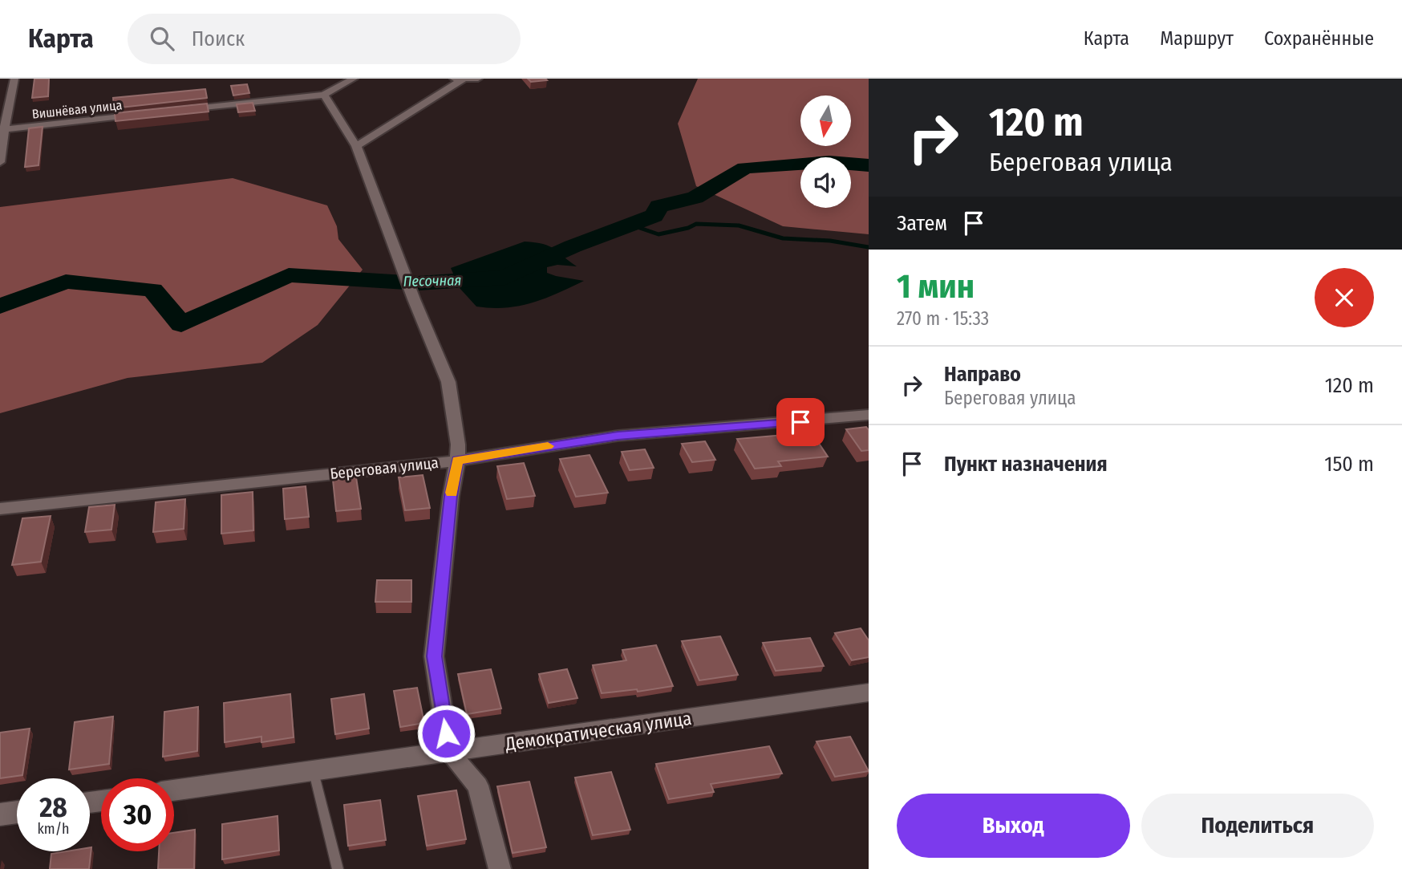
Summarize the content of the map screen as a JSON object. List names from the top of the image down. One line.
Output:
{"streets":{"street":["Вишнёвая улица","Береговая улица","Демократическая улица"]},"water":["Песочная"],"north":"bottom","page":{"header":"Карта","search":"Поиск","nav":["Карта","Маршрут","Сохранённые"],"turn":["120 m","Береговая улица"],"then":"Затем","heading":["1 мин","270 m · 15:33"],"list":[{"name":"Направо","note":"Береговая улица","value":"120 m"},{"name":"Пункт назначения","value":"150 m"}],"speed":"28 km/h","limit":"30","buttons":["Выход","Поделиться"]}}
